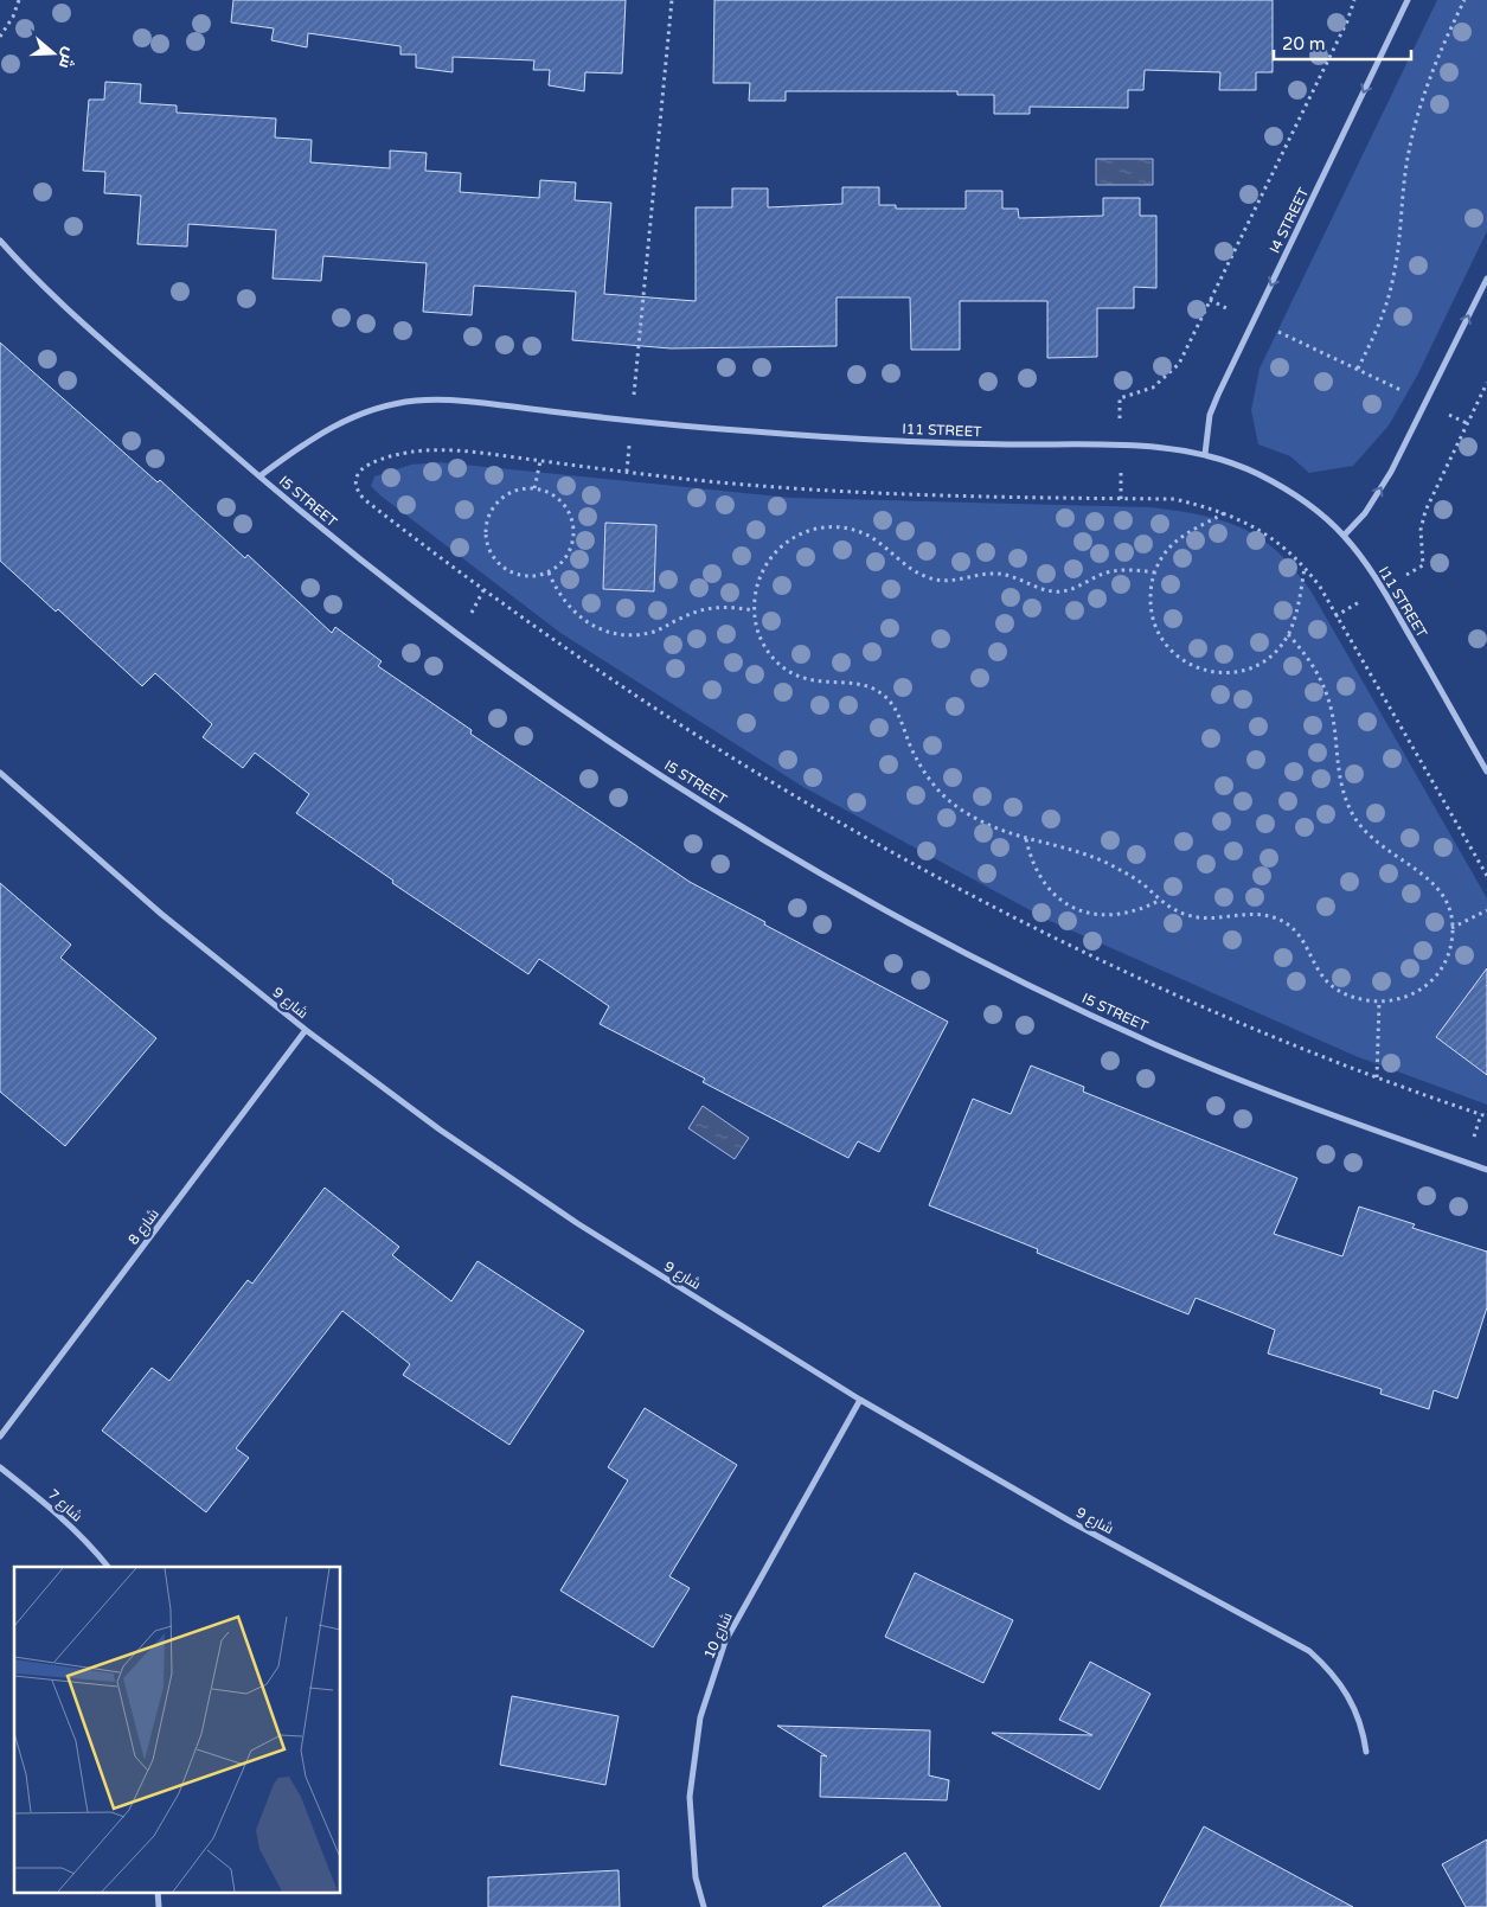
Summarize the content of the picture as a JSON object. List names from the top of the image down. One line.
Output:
{"streets":{"street":["I4 STREET","I11 STREET","I5 STREET","شارع 9","شارع 8","شارع 7","شارع 10"]},"crossings":[["I4 STREET","I11 STREET"],["I11 STREET","I5 STREET"],["شارع 9","شارع 8"],["شارع 9","شارع 10"]],"one_way":["I4 STREET"],"scale_bar":"20 m","north":"right"}
